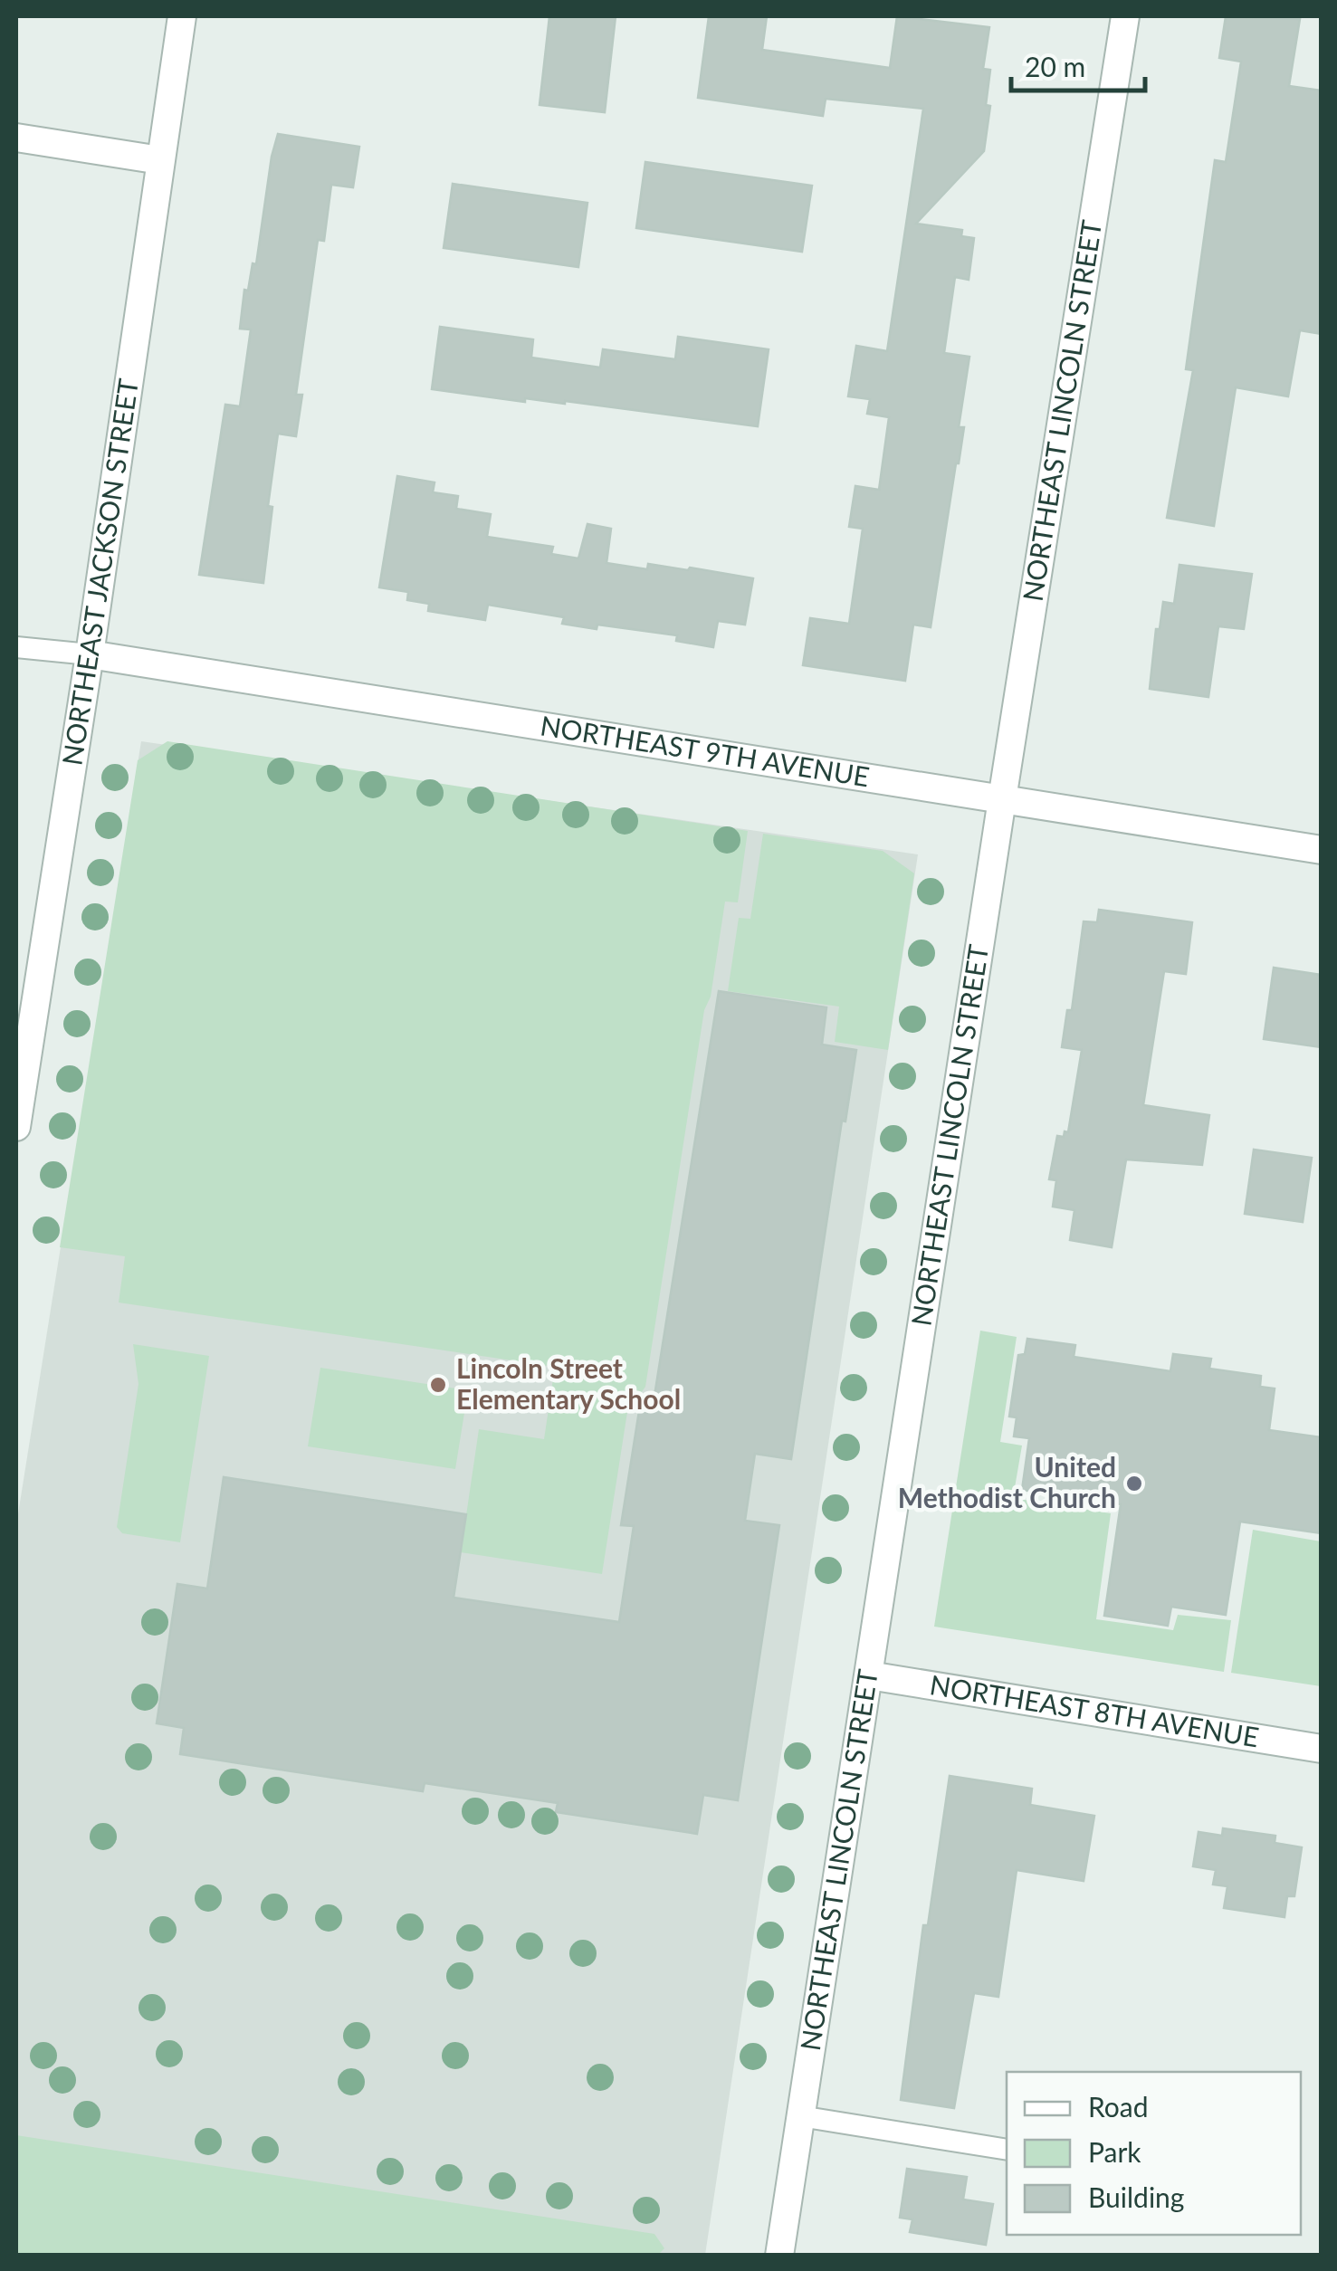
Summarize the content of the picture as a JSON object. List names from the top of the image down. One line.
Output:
{"streets":{"street":["NORTHEAST LINCOLN STREET","NORTHEAST JACKSON STREET","NORTHEAST 9TH AVENUE","NORTHEAST 8TH AVENUE"]},"crossings":[["NORTHEAST LINCOLN STREET","NORTHEAST 9TH AVENUE"],["NORTHEAST LINCOLN STREET","NORTHEAST 8TH AVENUE"],["NORTHEAST JACKSON STREET","NORTHEAST 9TH AVENUE"]],"places":["Lincoln Street Elementary School","United Methodist Church"],"legend":["Road","Park","Building"],"scale_bar":"20 m"}
